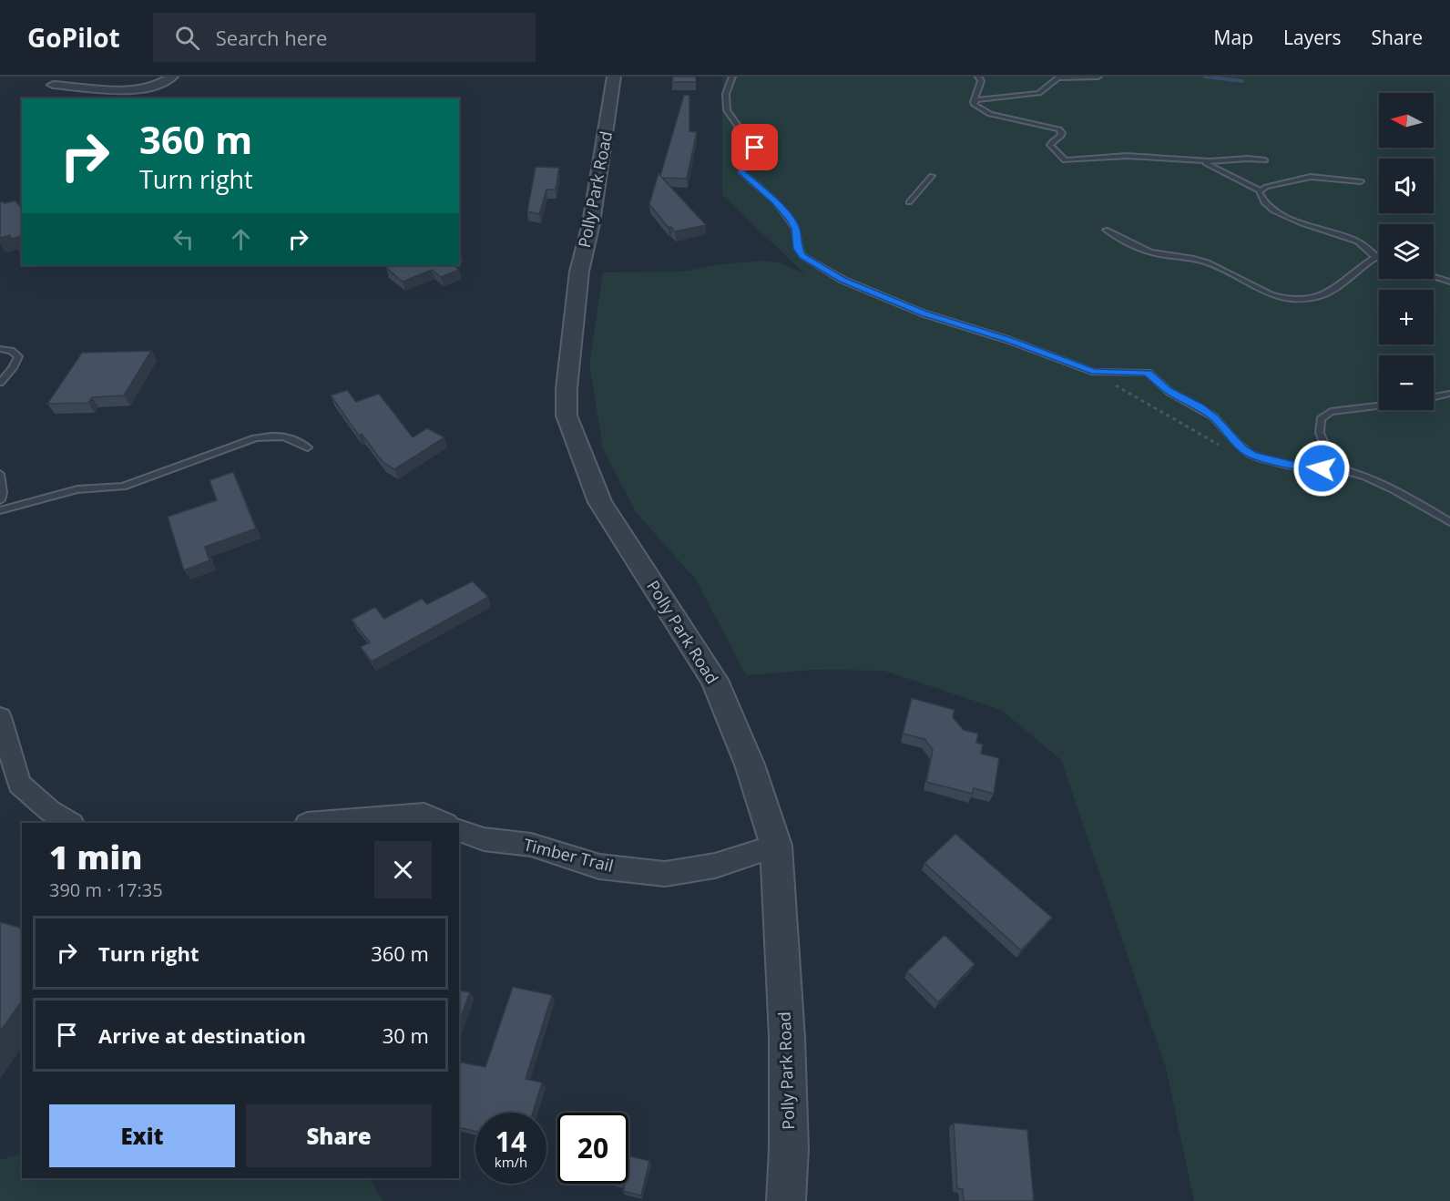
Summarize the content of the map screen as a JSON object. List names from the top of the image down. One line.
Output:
{"streets":{"street":["Polly Park Road","Timber Trail"]},"crossings":[["Polly Park Road","Timber Trail"]],"north":"left","page":{"header":"GoPilot","search":"Search here","nav":["Map","Layers","Share"],"map_buttons":["+","−"],"turn":["360 m","Turn right"],"heading":["1 min","390 m · 17:35"],"list":[{"name":"Turn right","value":"360 m"},{"name":"Arrive at destination","value":"30 m"}],"buttons":["Exit","Share"],"speed":"14 km/h","limit":"20"}}
